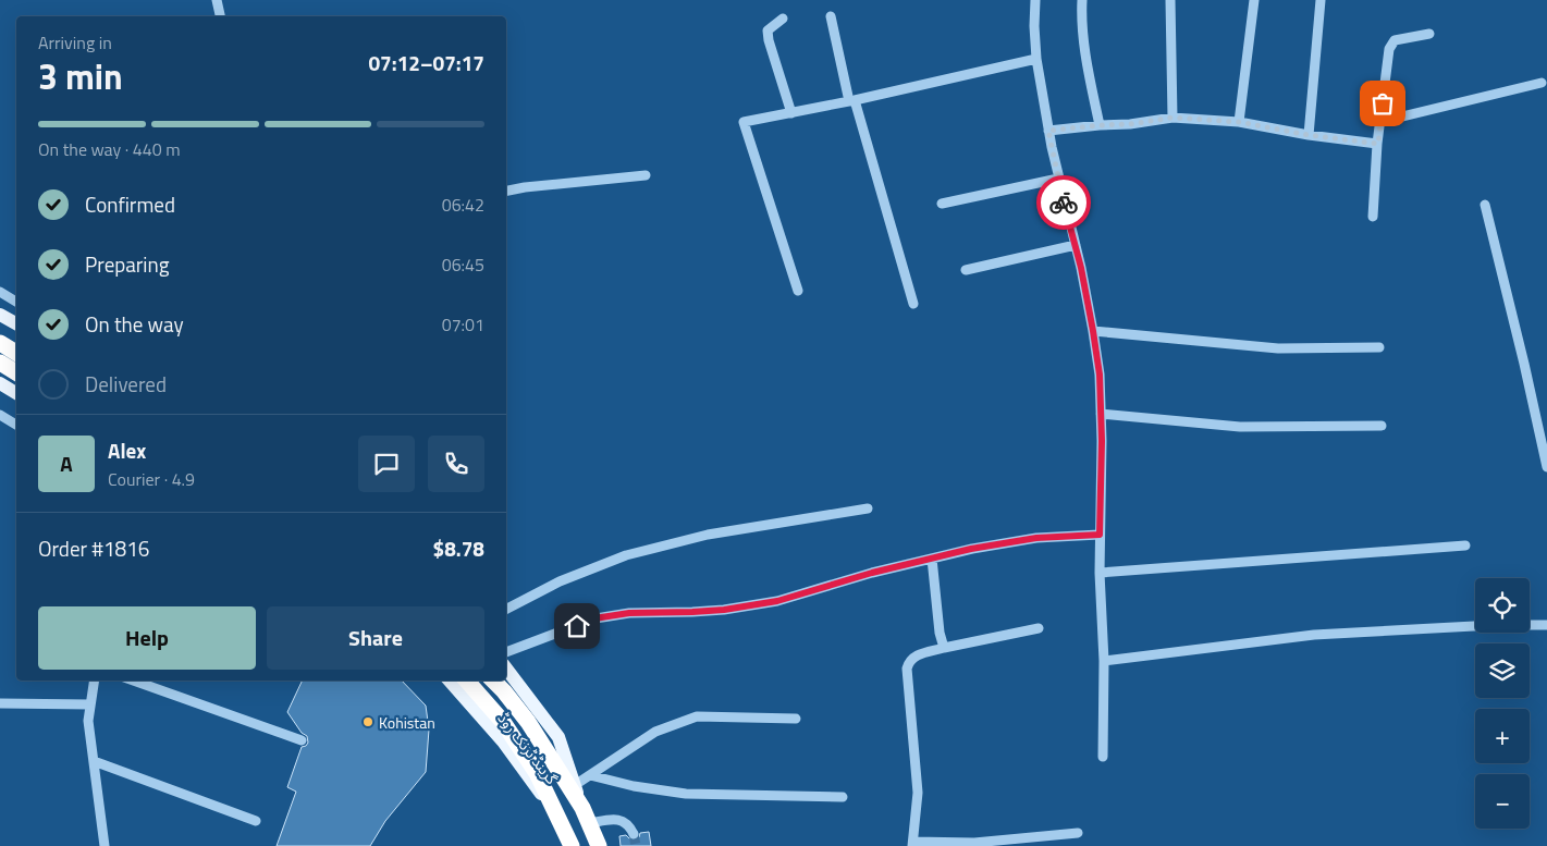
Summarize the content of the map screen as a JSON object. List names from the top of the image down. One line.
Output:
{"streets":{"highway":["گرینڈ ٹرنک روڈ"]},"places":["Kohistan"],"page":{"heading":["3 min","Arriving in","07:12–07:17"],"panel":["Alex","Courier · 4.9","Order #1816","$8.78"],"bar":"On the way · 440 m","list":[["Confirmed","06:42"],["Preparing","06:45"],["On the way","07:01"],"Delivered"],"round":"A","map_buttons":["+","−"],"buttons":["Help","Share"]}}
